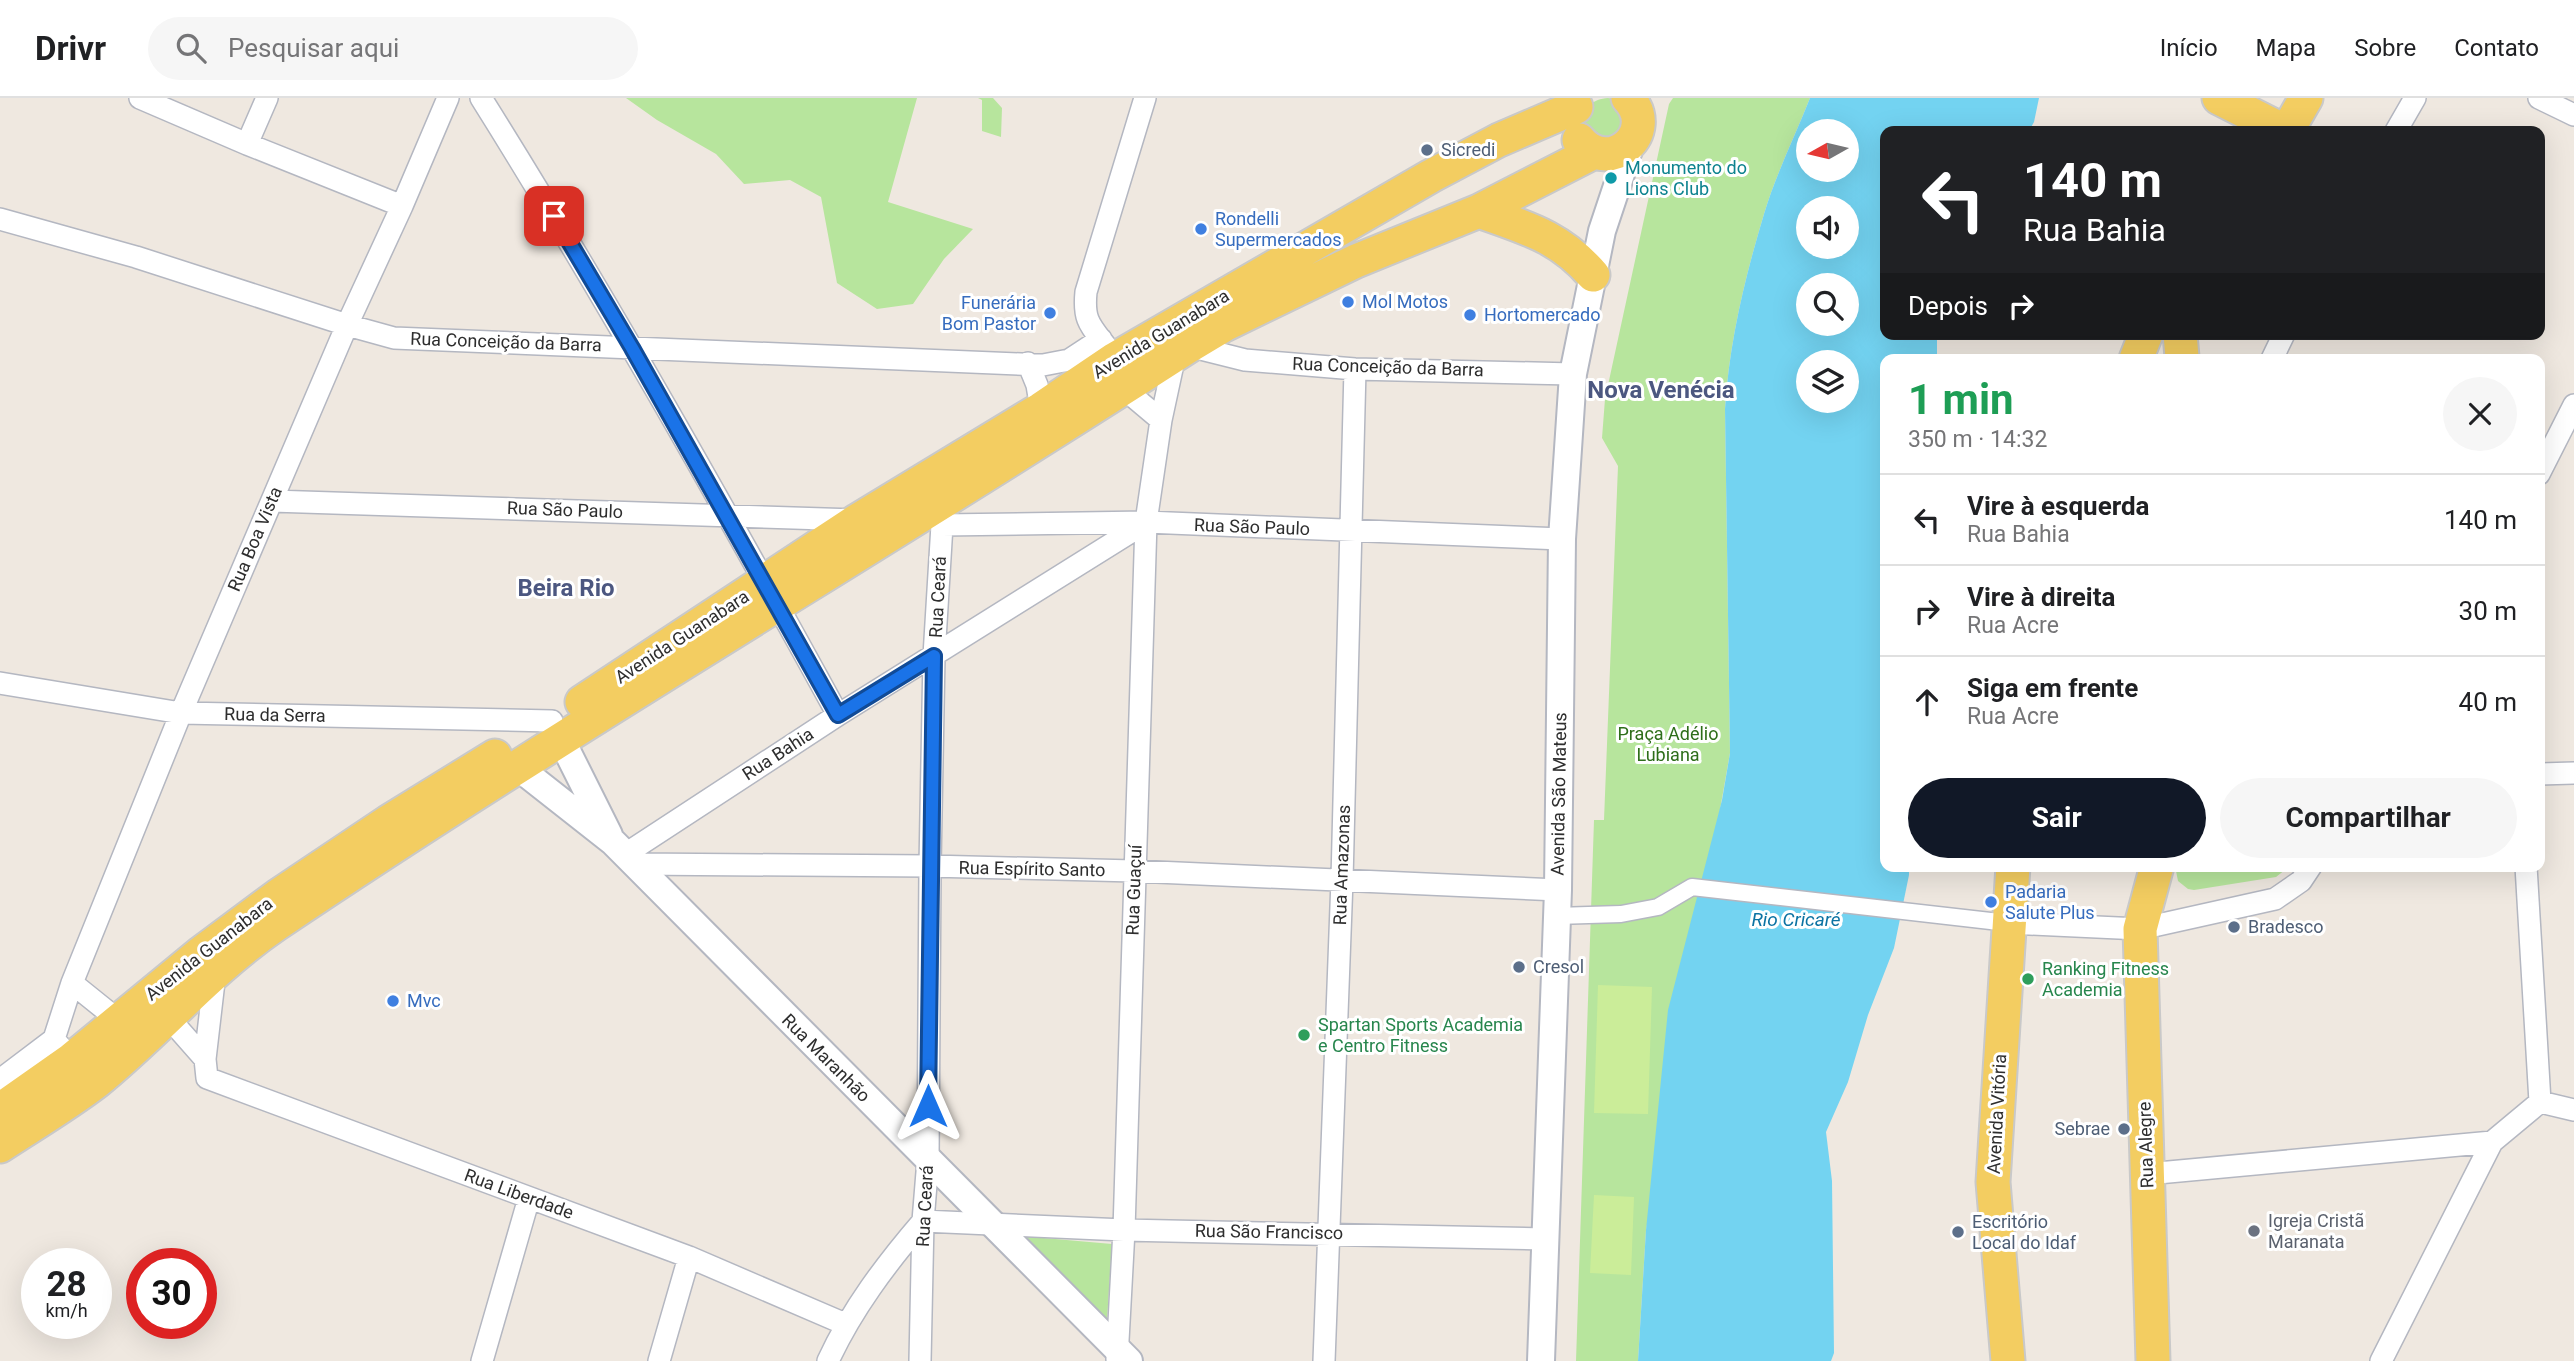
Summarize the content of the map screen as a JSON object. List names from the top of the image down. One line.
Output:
{"streets":{"main road":["Avenida Guanabara","Avenida Vitória","Rua Alegre"],"street":["Rua Conceição da Barra","Rua São Paulo","Rua Boa Vista","Rua Ceará","Rua da Serra","Rua Bahia","Avenida São Mateus","Rua Amazonas","Rua Espírito Santo","Rua Guaçuí","Rua Maranhão","Rua Liberdade","Rua São Francisco"]},"crossings":[["Avenida Guanabara","Rua Conceição da Barra"],["Avenida Guanabara","Rua São Paulo"],["Avenida Guanabara","Rua Boa Vista"],["Avenida Guanabara","Rua Ceará"],["Avenida Guanabara","Rua da Serra"],["Avenida Guanabara","Avenida São Mateus"],["Avenida Guanabara","Rua Guaçuí"],["Avenida Guanabara","Rua Maranhão"],["Rua Conceição da Barra","Rua Boa Vista"],["Rua Conceição da Barra","Avenida São Mateus"],["Rua Conceição da Barra","Rua Amazonas"],["Rua São Paulo","Rua Boa Vista"],["Rua São Paulo","Rua Ceará"],["Rua São Paulo","Rua Bahia"],["Rua São Paulo","Avenida São Mateus"],["Rua São Paulo","Rua Amazonas"],["Rua São Paulo","Rua Guaçuí"],["Rua Boa Vista","Rua da Serra"],["Rua Ceará","Rua Bahia"],["Rua Ceará","Rua Espírito Santo"],["Rua Ceará","Rua Maranhão"],["Rua Ceará","Rua São Francisco"],["Rua da Serra","Rua Maranhão"],["Rua Bahia","Rua Espírito Santo"],["Rua Bahia","Rua Guaçuí"],["Rua Bahia","Rua Maranhão"],["Avenida São Mateus","Rua Espírito Santo"],["Avenida São Mateus","Rua São Francisco"],["Rua Amazonas","Rua Espírito Santo"],["Rua Amazonas","Rua São Francisco"],["Rua Espírito Santo","Rua Guaçuí"],["Rua Espírito Santo","Rua Maranhão"],["Rua Guaçuí","Rua Maranhão"],["Rua Guaçuí","Rua São Francisco"],["Rua Maranhão","Rua São Francisco"]],"districts":["Nova Venécia","Beira Rio"],"water":["Rio Cricaré"],"parks":["Praça Adélio Lubiana"],"places":["Sicredi","Monumento do Lions Club","Rondelli Supermercados","Mol Motos","Funerária Bom Pastor","Hortomercado","Padaria Salute Plus","Bradesco","Cresol","Ranking Fitness Academia","Mvc","Spartan Sports Academia e Centro Fitness","Sebrae","Igreja Cristã Maranata","Escritório Local do Idaf"],"north":"left","page":{"header":"Drivr","search":"Pesquisar aqui","nav":["Início","Mapa","Sobre","Contato"],"turn":["140 m","Rua Bahia"],"then":"Depois","heading":["1 min","350 m · 14:32"],"list":[{"name":"Vire à esquerda","note":"Rua Bahia","value":"140 m"},{"name":"Vire à direita","note":"Rua Acre","value":"30 m"},{"name":"Siga em frente","note":"Rua Acre","value":"40 m"}],"buttons":["Sair","Compartilhar"],"speed":"28 km/h","limit":"30"}}
